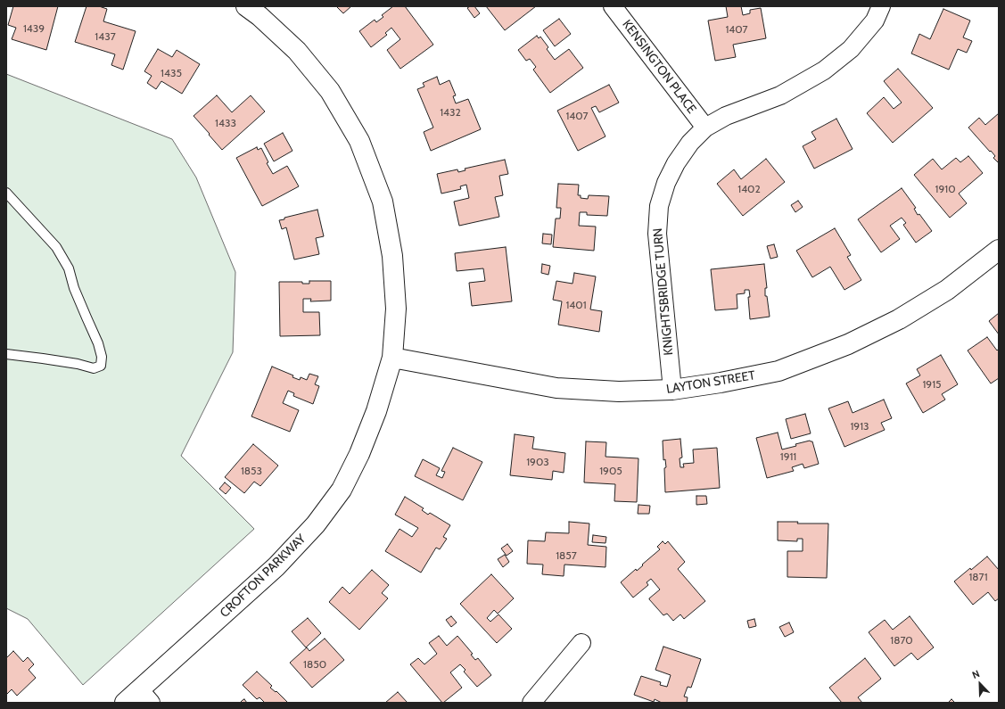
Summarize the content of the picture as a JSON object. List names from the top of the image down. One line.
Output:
{"streets":{"street":["KENSINGTON PLACE","KNIGHTSBRIDGE TURN","LAYTON STREET","CROFTON PARKWAY"]},"crossings":[["KENSINGTON PLACE","KNIGHTSBRIDGE TURN"],["KNIGHTSBRIDGE TURN","LAYTON STREET"],["LAYTON STREET","CROFTON PARKWAY"]],"house_numbers":["1439","1407","1437","1435","1432","1407","1433","1402","1910","1401","1915","1913","1911","1903","1853","1905","1857","1871","1870","1850"],"north":"top left"}
